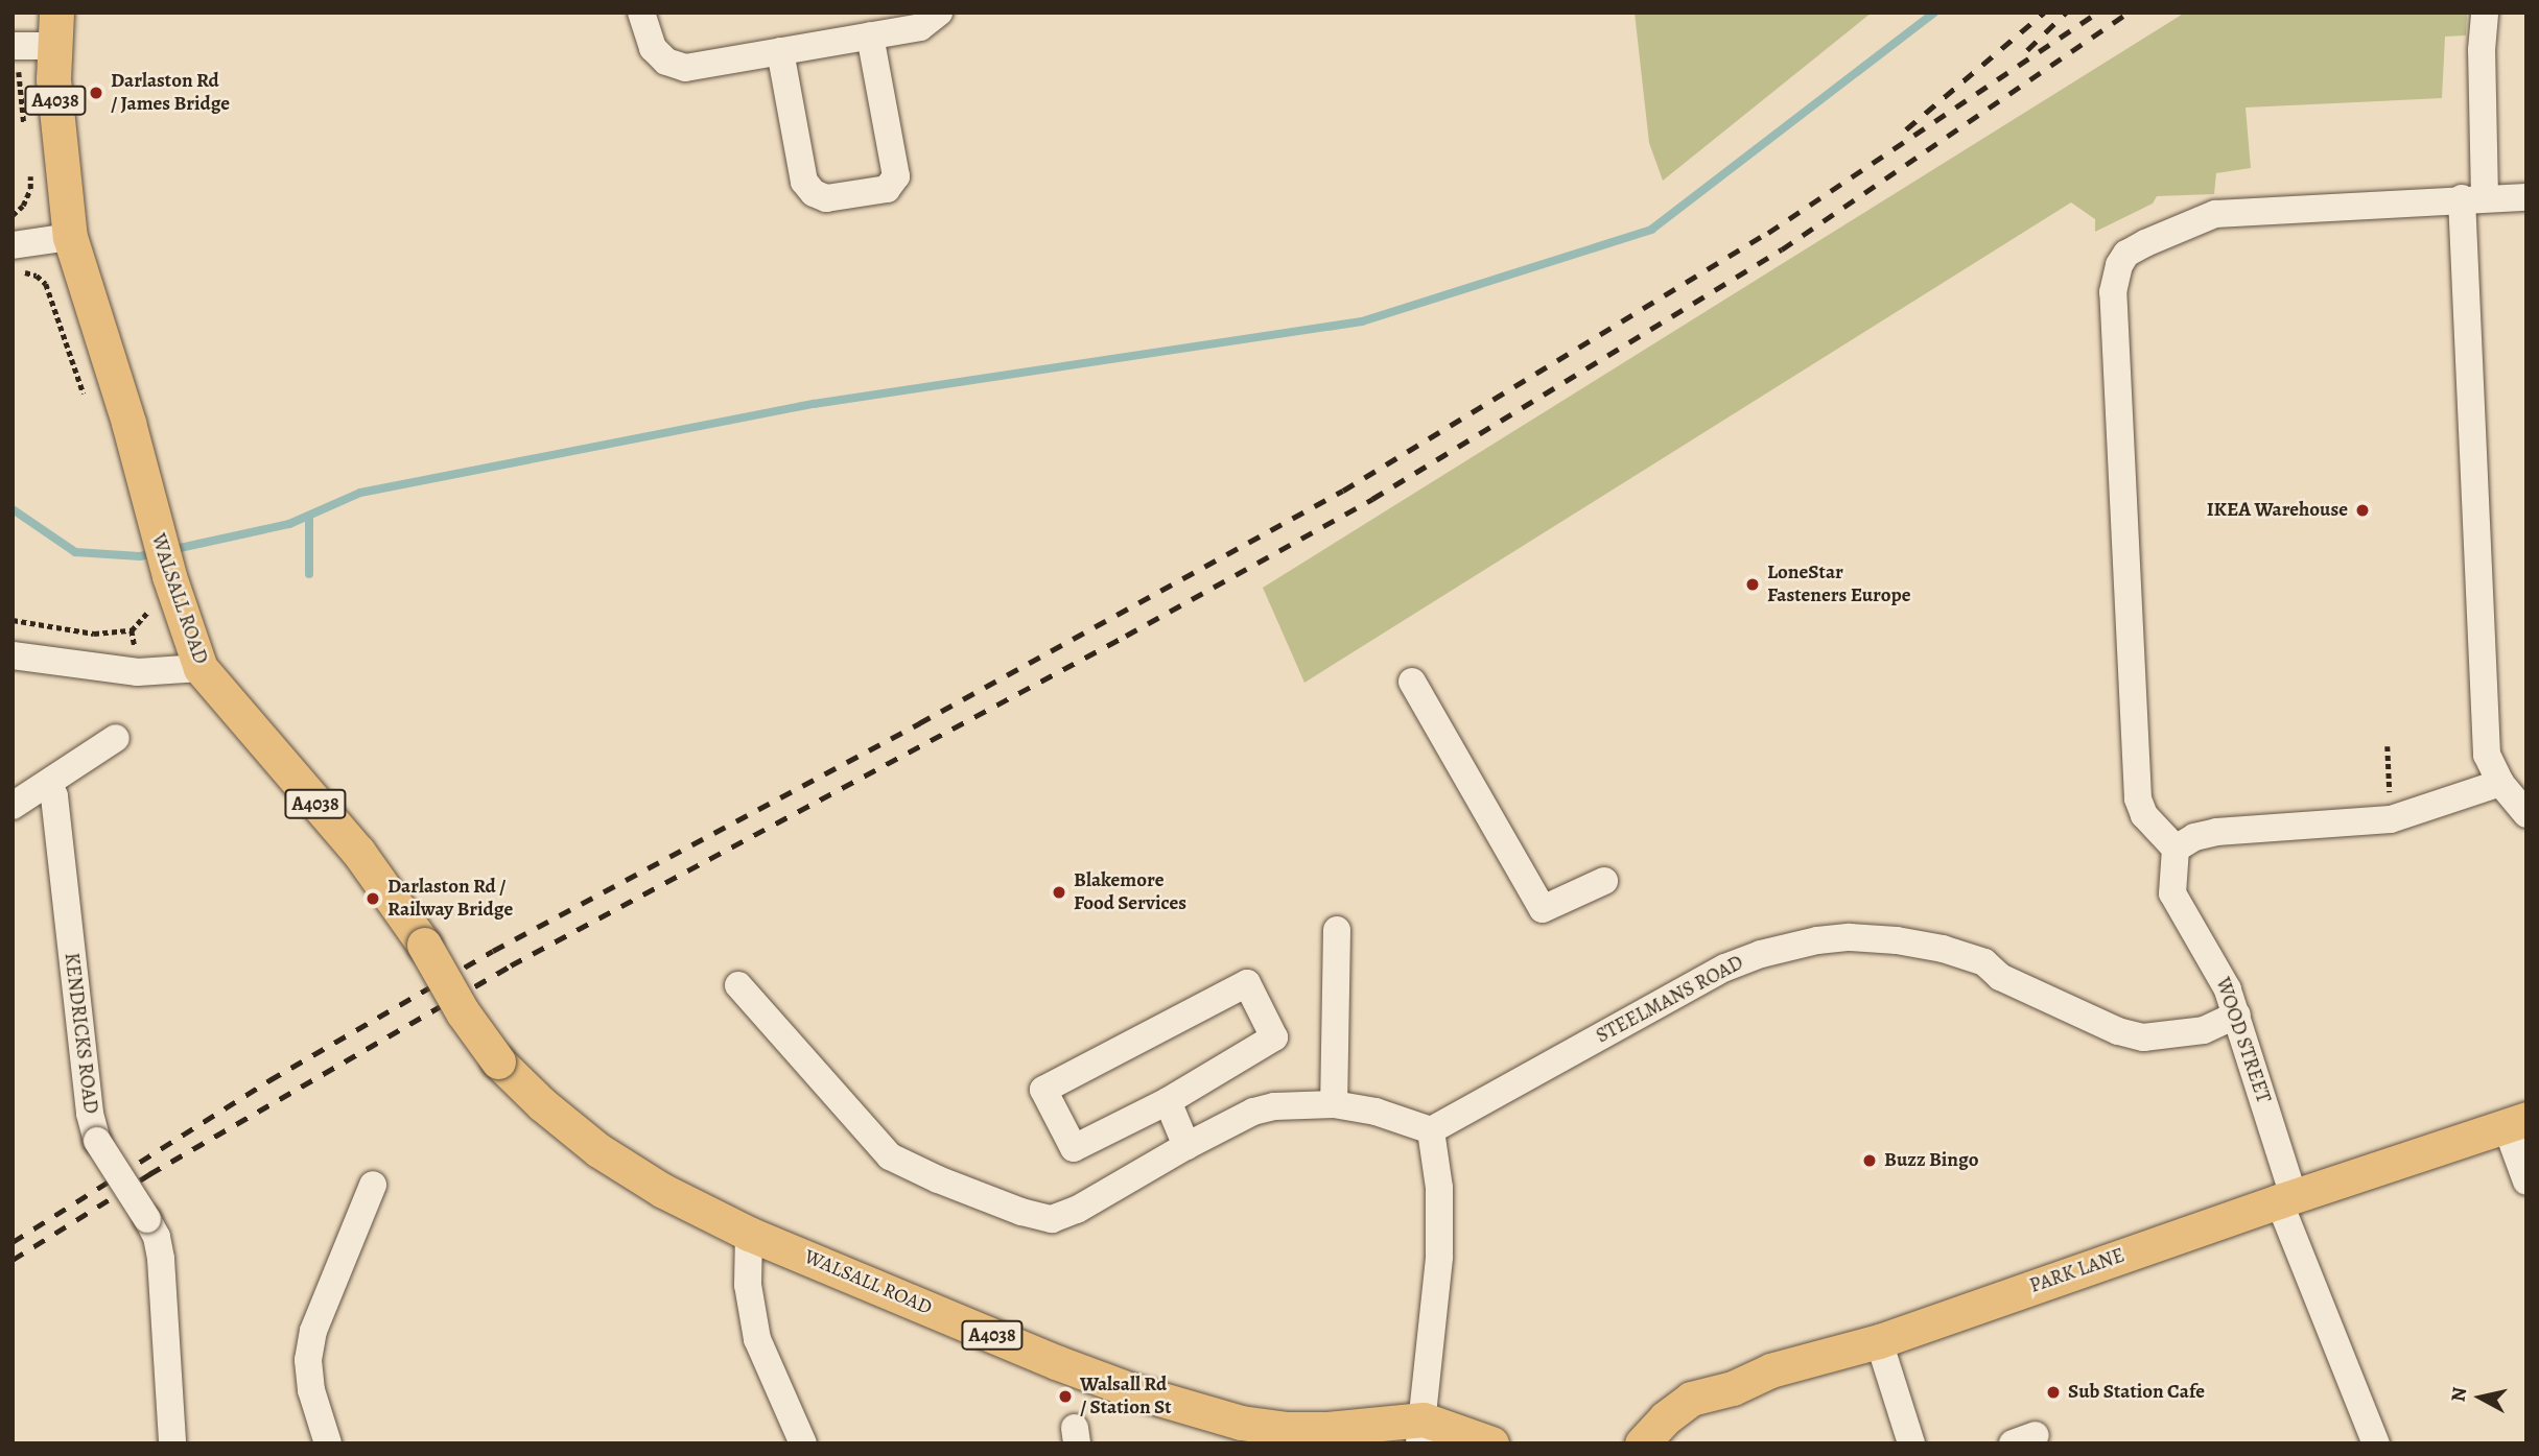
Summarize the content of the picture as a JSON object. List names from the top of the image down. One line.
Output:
{"streets":{"main road":["A4038","WALSALL ROAD","PARK LANE"],"street":["STEELMANS ROAD","KENDRICKS ROAD","WOOD STREET"]},"crossings":[["STEELMANS ROAD","WOOD STREET"],["WOOD STREET","PARK LANE"]],"places":["Darlaston Rd / James Bridge","IKEA Warehouse","LoneStar Fasteners Europe","Blakemore Food Services","Darlaston Rd / Railway Bridge","Buzz Bingo","Sub Station Cafe","Walsall Rd / Station St"],"north":"left"}
